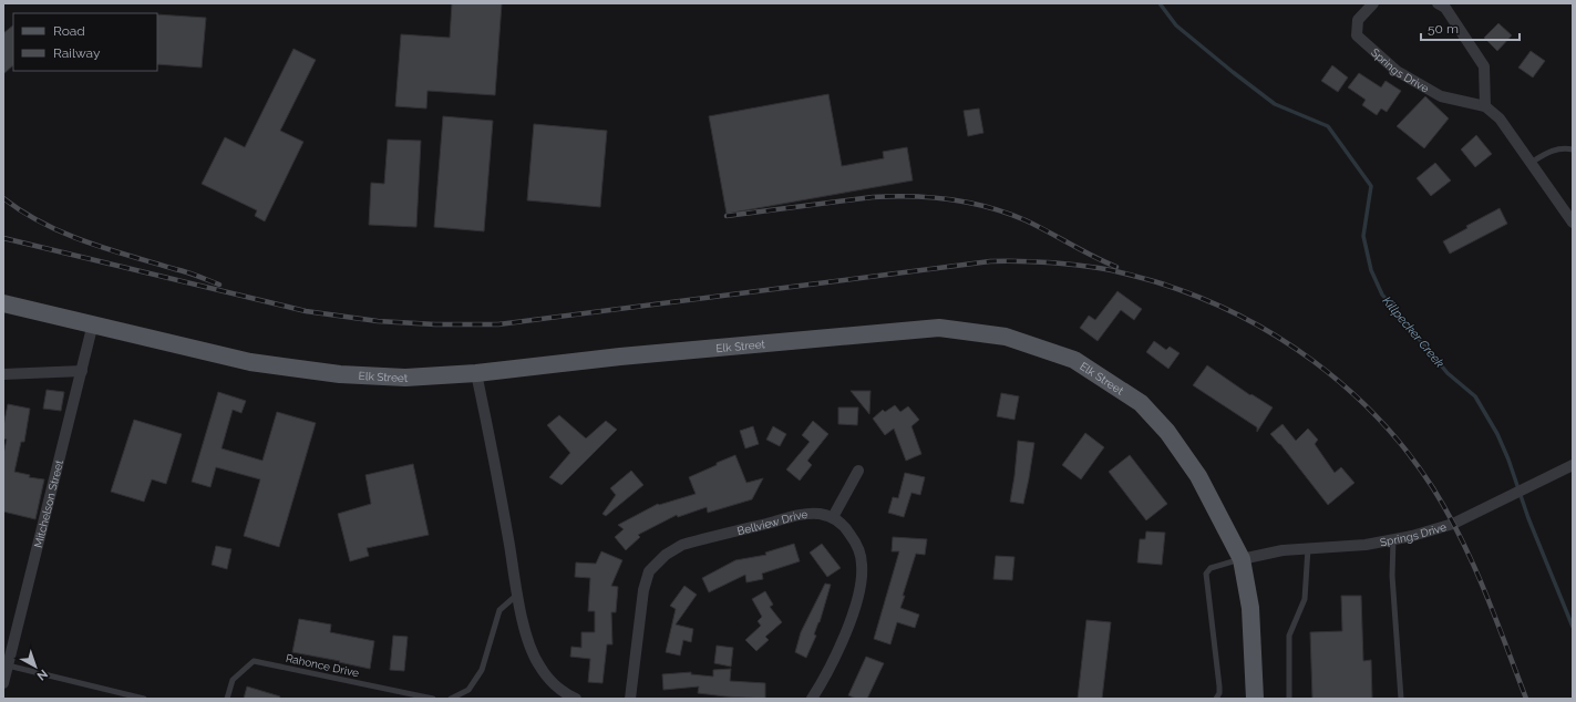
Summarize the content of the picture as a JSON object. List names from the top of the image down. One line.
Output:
{"streets":{"main road":["Elk Street"],"street":["Springs Drive","Mitchelson Street","Bellview Drive"],"lane":["Rahonce Drive"]},"crossings":[["Springs Drive","Elk Street"],["Elk Street","Mitchelson Street"]],"water":["Killpecker Creek"],"legend":["Road","Railway"],"scale_bar":"50 m","north":"bottom right"}
